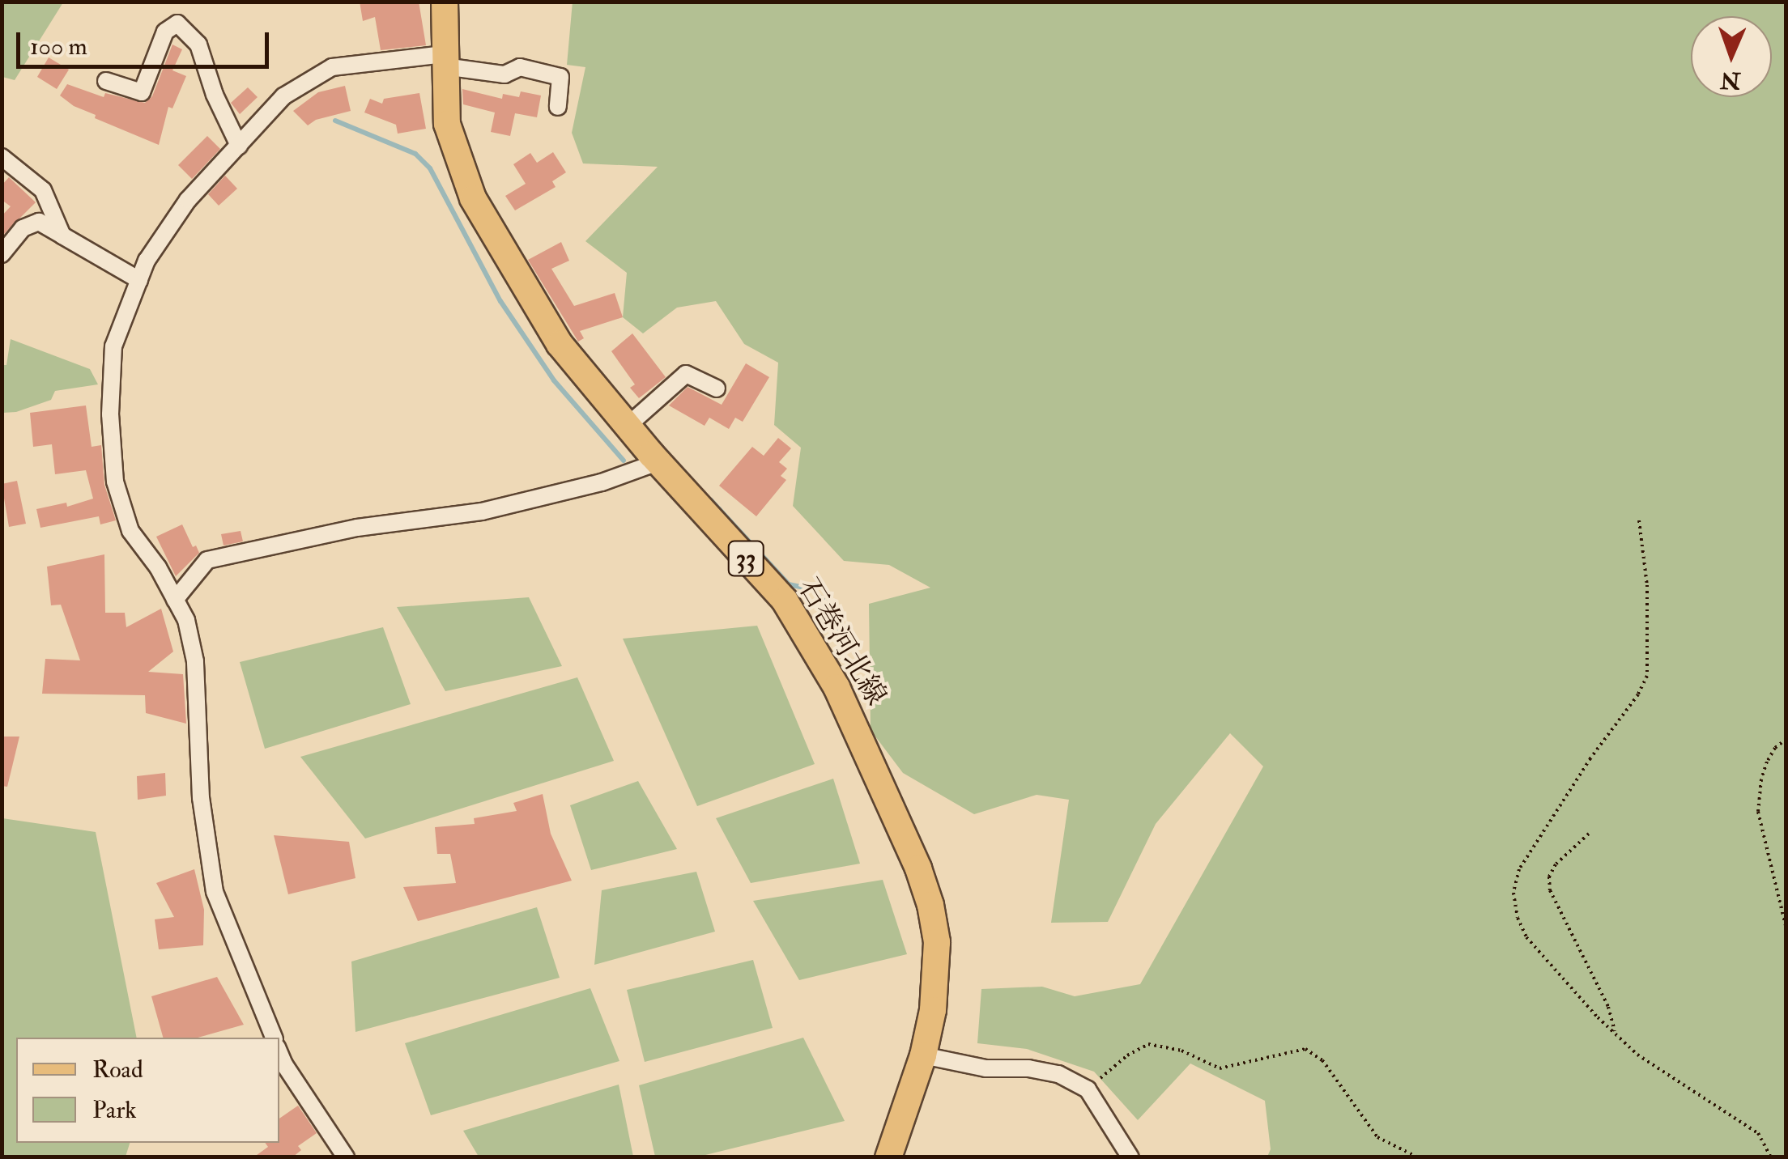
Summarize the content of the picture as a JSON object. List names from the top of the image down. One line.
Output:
{"streets":{"main road":["33","石巻河北線"]},"legend":["Road","Park"],"scale_bar":"100 m","north":"bottom"}
